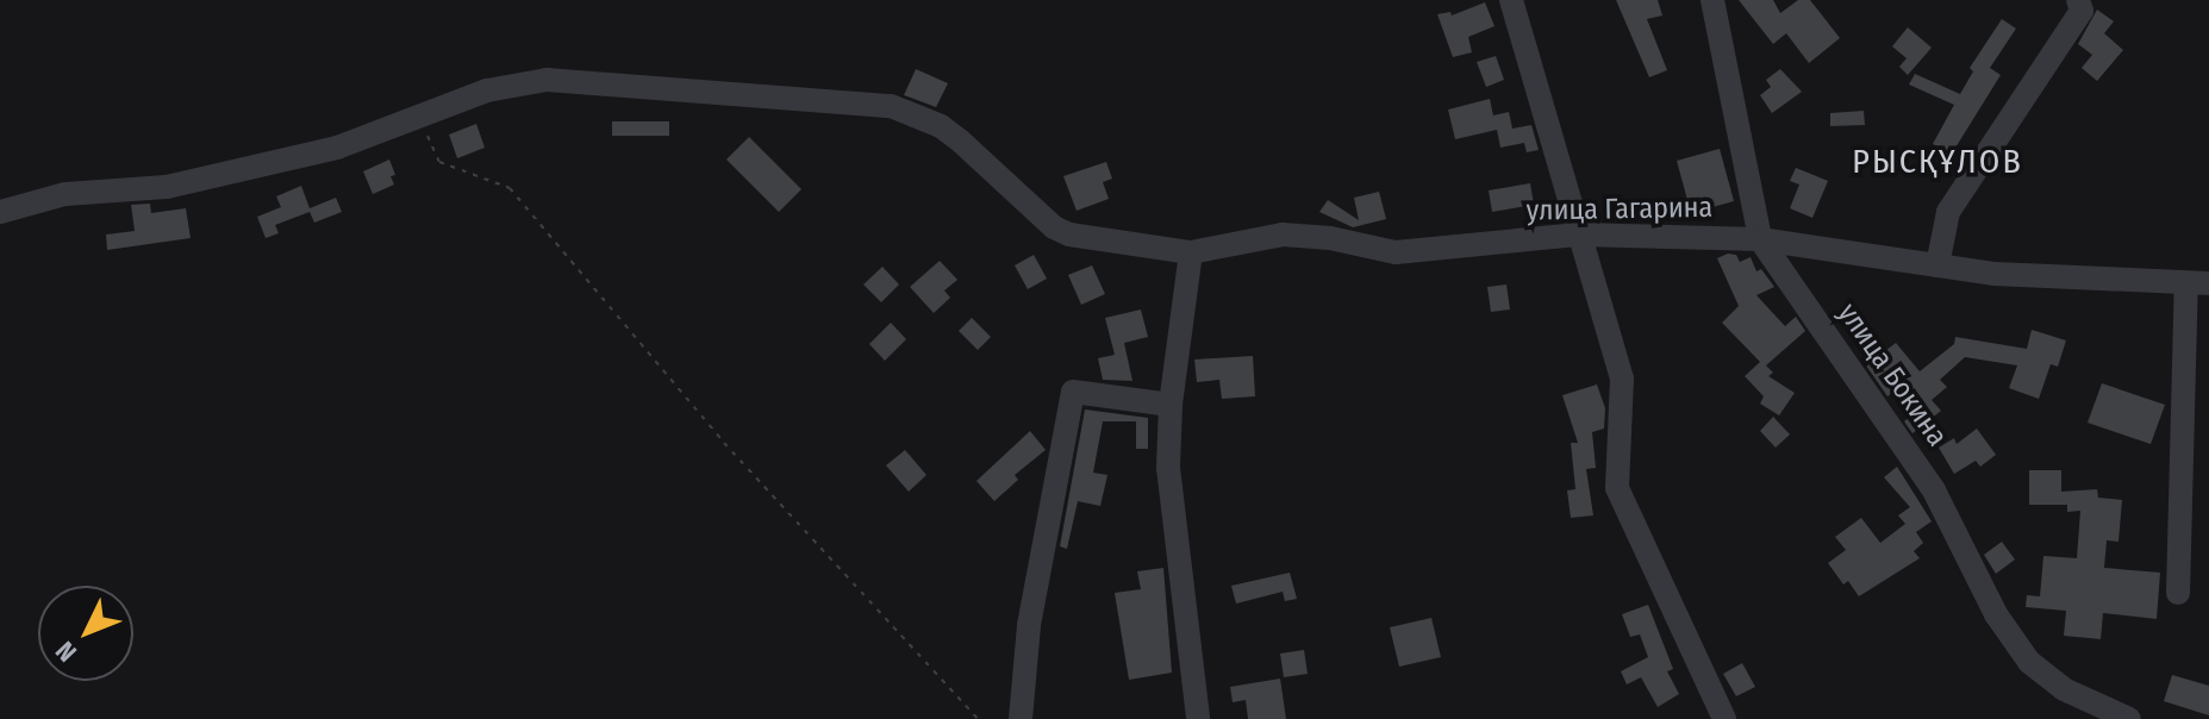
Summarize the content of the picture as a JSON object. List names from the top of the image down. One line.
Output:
{"streets":{"street":["улица Гагарина","улица Бокина"]},"crossings":[["улица Гагарина","улица Бокина"]],"districts":["РЫСҚҰЛОВ"],"north":"bottom left"}
